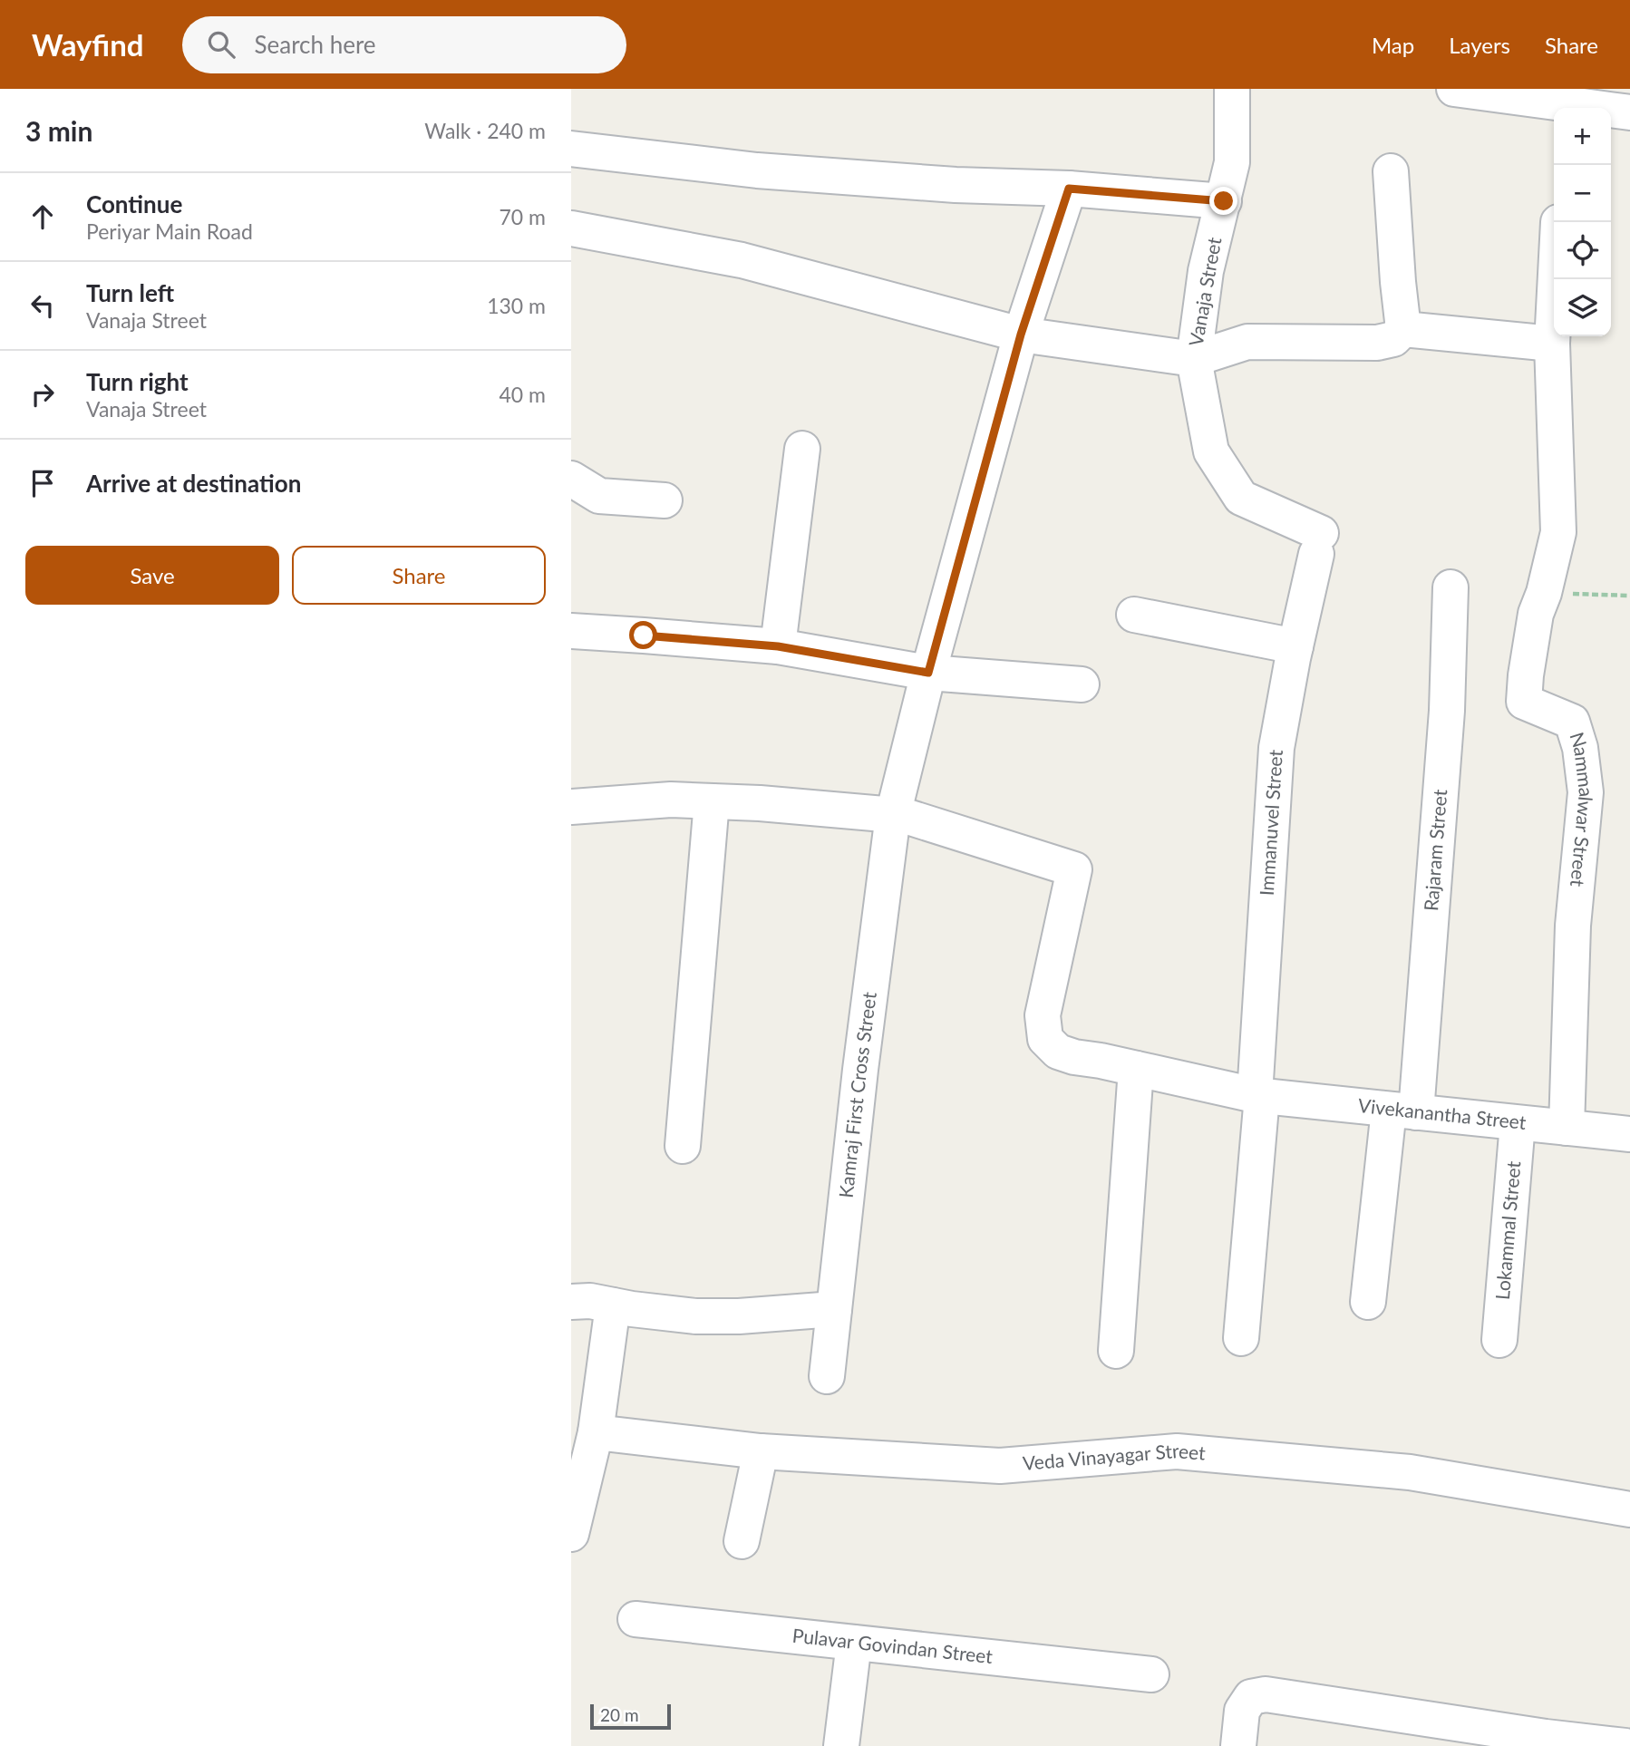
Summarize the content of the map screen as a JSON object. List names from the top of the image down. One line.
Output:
{"streets":{"street":["Vanaja Street","Nammalwar Street","Immanuvel Street","Rajaram Street","Kamraj First Cross Street","Vivekanantha Street","Lokammal Street","Veda Vinayagar Street","Pulavar Govindan Street"]},"crossings":[["Vanaja Street","Immanuvel Street"],["Nammalwar Street","Vivekanantha Street"],["Immanuvel Street","Vivekanantha Street"],["Rajaram Street","Vivekanantha Street"],["Kamraj First Cross Street","Vivekanantha Street"],["Vivekanantha Street","Lokammal Street"]],"scale_bar":"20 m","page":{"header":"Wayfind","search":"Search here","nav":["Map","Layers","Share"],"heading":["3 min","Walk · 240 m"],"map_buttons":["+","−"],"list":[["Continue","Periyar Main Road","70 m"],["Turn left","Vanaja Street","130 m"],["Turn right","Vanaja Street","40 m"],"Arrive at destination"],"buttons":["Save","Share"],"scale":"20 m"}}
